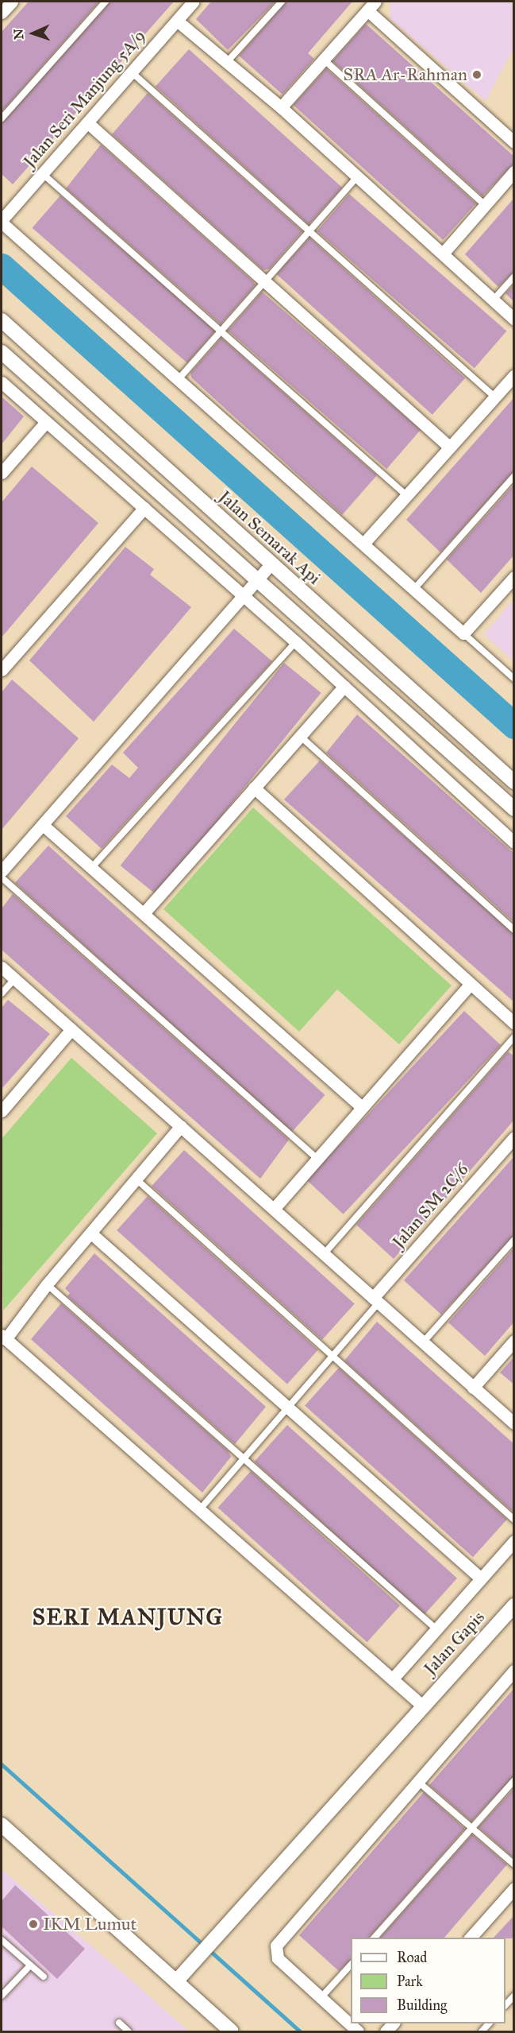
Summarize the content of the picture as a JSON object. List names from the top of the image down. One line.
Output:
{"streets":{"street":["Jalan Seri Manjung 5A/9","Jalan Semarak Api","Jalan SM 2C/6","Jalan Gapis"]},"districts":["SERI MANJUNG"],"places":["SRA Ar-Rahman","IKM Lumut"],"legend":["Road","Park","Building"],"north":"left"}
